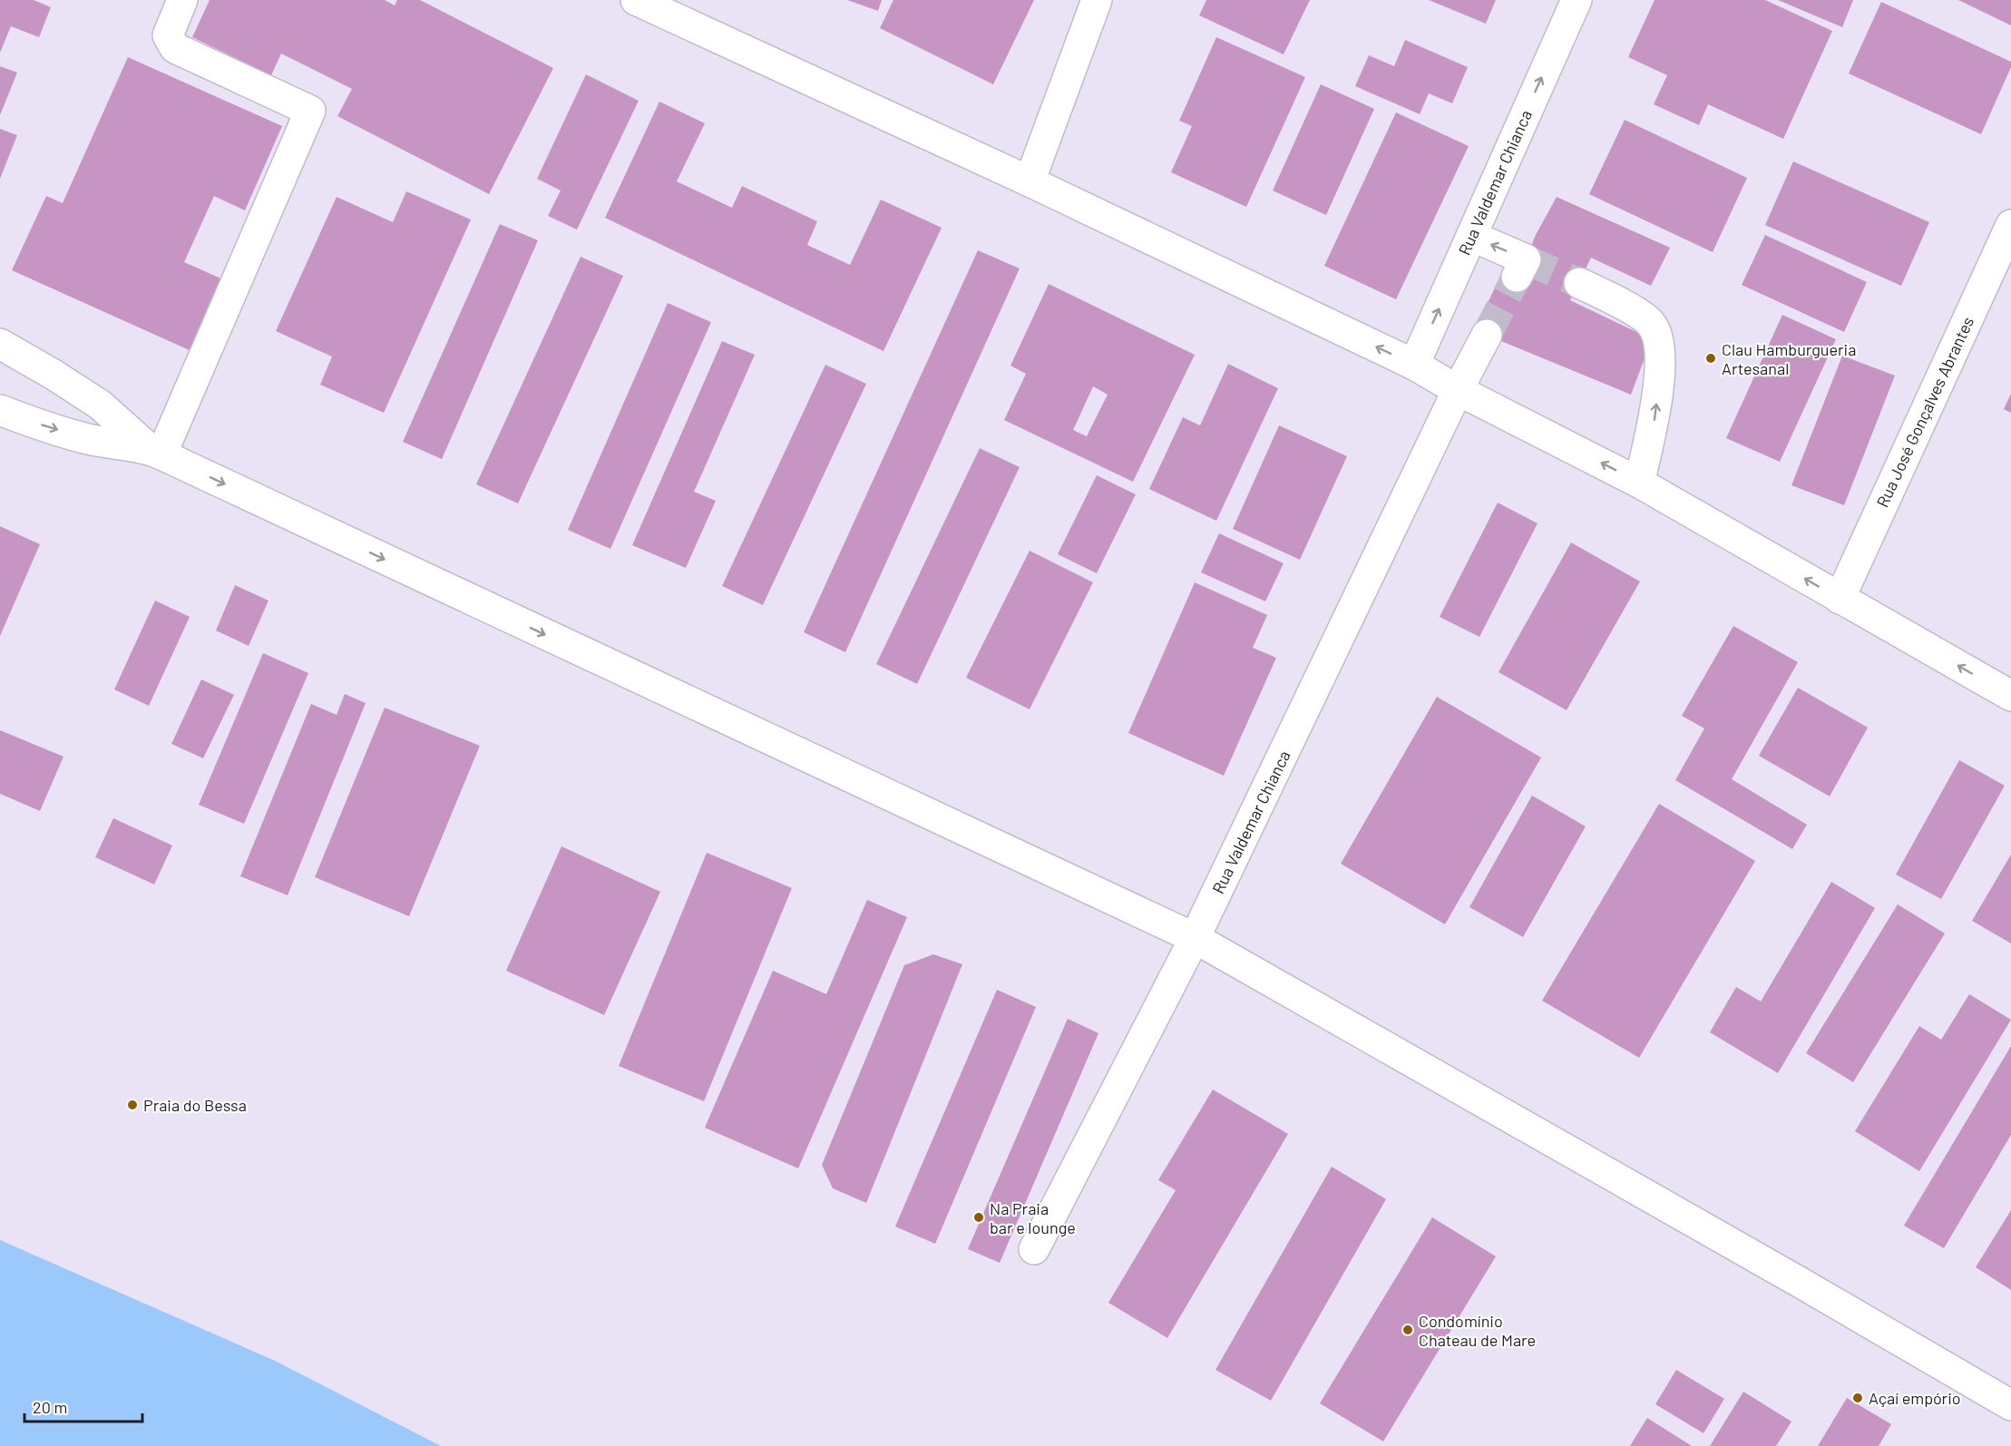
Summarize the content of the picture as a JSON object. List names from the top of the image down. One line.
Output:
{"streets":{"main road":["Rua Valdemar Chianca","Rua José Gonçalves Abrantes"]},"places":["Clau Hamburgueria Artesanal","Praia do Bessa","Na Praia bar e lounge","Condomínio Chateau de Mare","Açaí empório"],"scale_bar":"20 m"}
